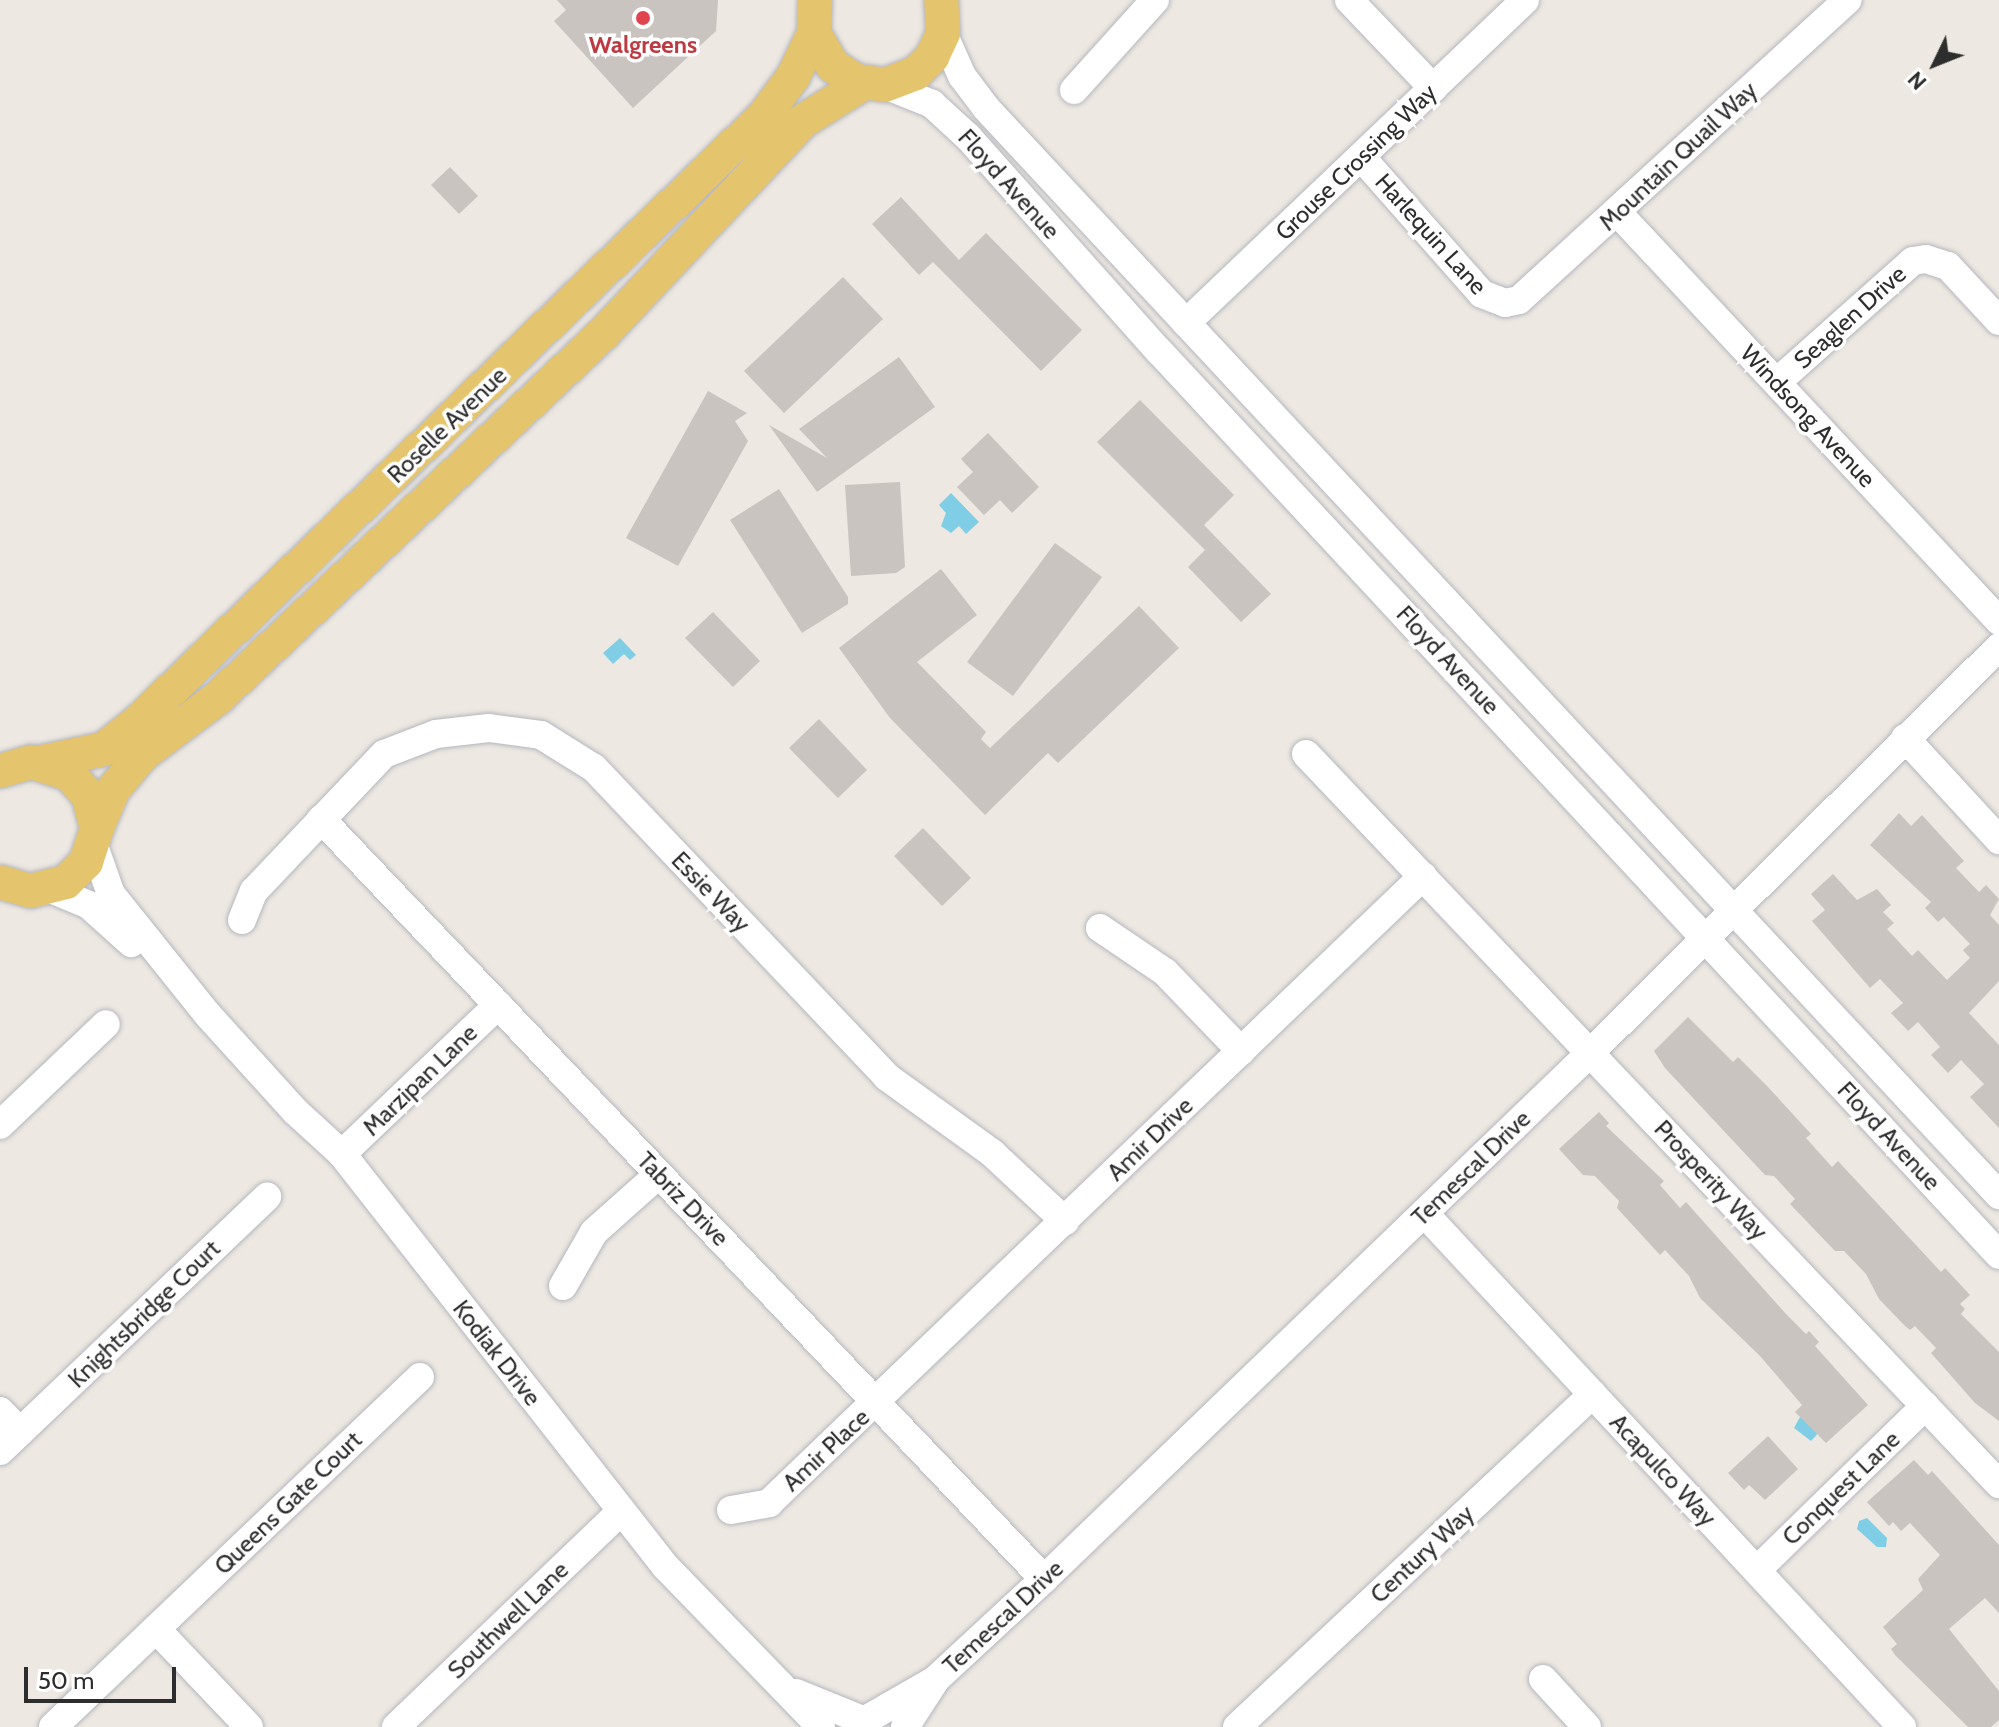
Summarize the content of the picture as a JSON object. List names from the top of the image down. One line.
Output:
{"streets":{"main road":["Roselle Avenue"],"street":["Mountain Quail Way","Grouse Crossing Way","Floyd Avenue","Harlequin Lane","Seaglen Drive","Windsong Avenue","Essie Way","Marzipan Lane","Amir Drive","Temescal Drive","Prosperity Way","Tabriz Drive","Knightsbridge Court","Kodiak Drive","Amir Place","Acapulco Way","Conquest Lane","Queens Gate Court","Century Way","Southwell Lane"]},"crossings":[["Mountain Quail Way","Harlequin Lane"],["Mountain Quail Way","Windsong Avenue"],["Grouse Crossing Way","Floyd Avenue"],["Grouse Crossing Way","Harlequin Lane"],["Floyd Avenue","Roselle Avenue"],["Floyd Avenue","Temescal Drive"],["Seaglen Drive","Windsong Avenue"],["Roselle Avenue","Kodiak Drive"],["Essie Way","Amir Drive"],["Essie Way","Tabriz Drive"],["Marzipan Lane","Tabriz Drive"],["Marzipan Lane","Kodiak Drive"],["Amir Drive","Prosperity Way"],["Amir Drive","Tabriz Drive"],["Amir Drive","Amir Place"],["Temescal Drive","Prosperity Way"],["Temescal Drive","Tabriz Drive"],["Temescal Drive","Kodiak Drive"],["Temescal Drive","Acapulco Way"],["Prosperity Way","Conquest Lane"],["Tabriz Drive","Amir Place"],["Kodiak Drive","Southwell Lane"],["Acapulco Way","Conquest Lane"],["Acapulco Way","Century Way"]],"places":["Walgreens"],"scale_bar":"50 m","north":"bottom left"}
